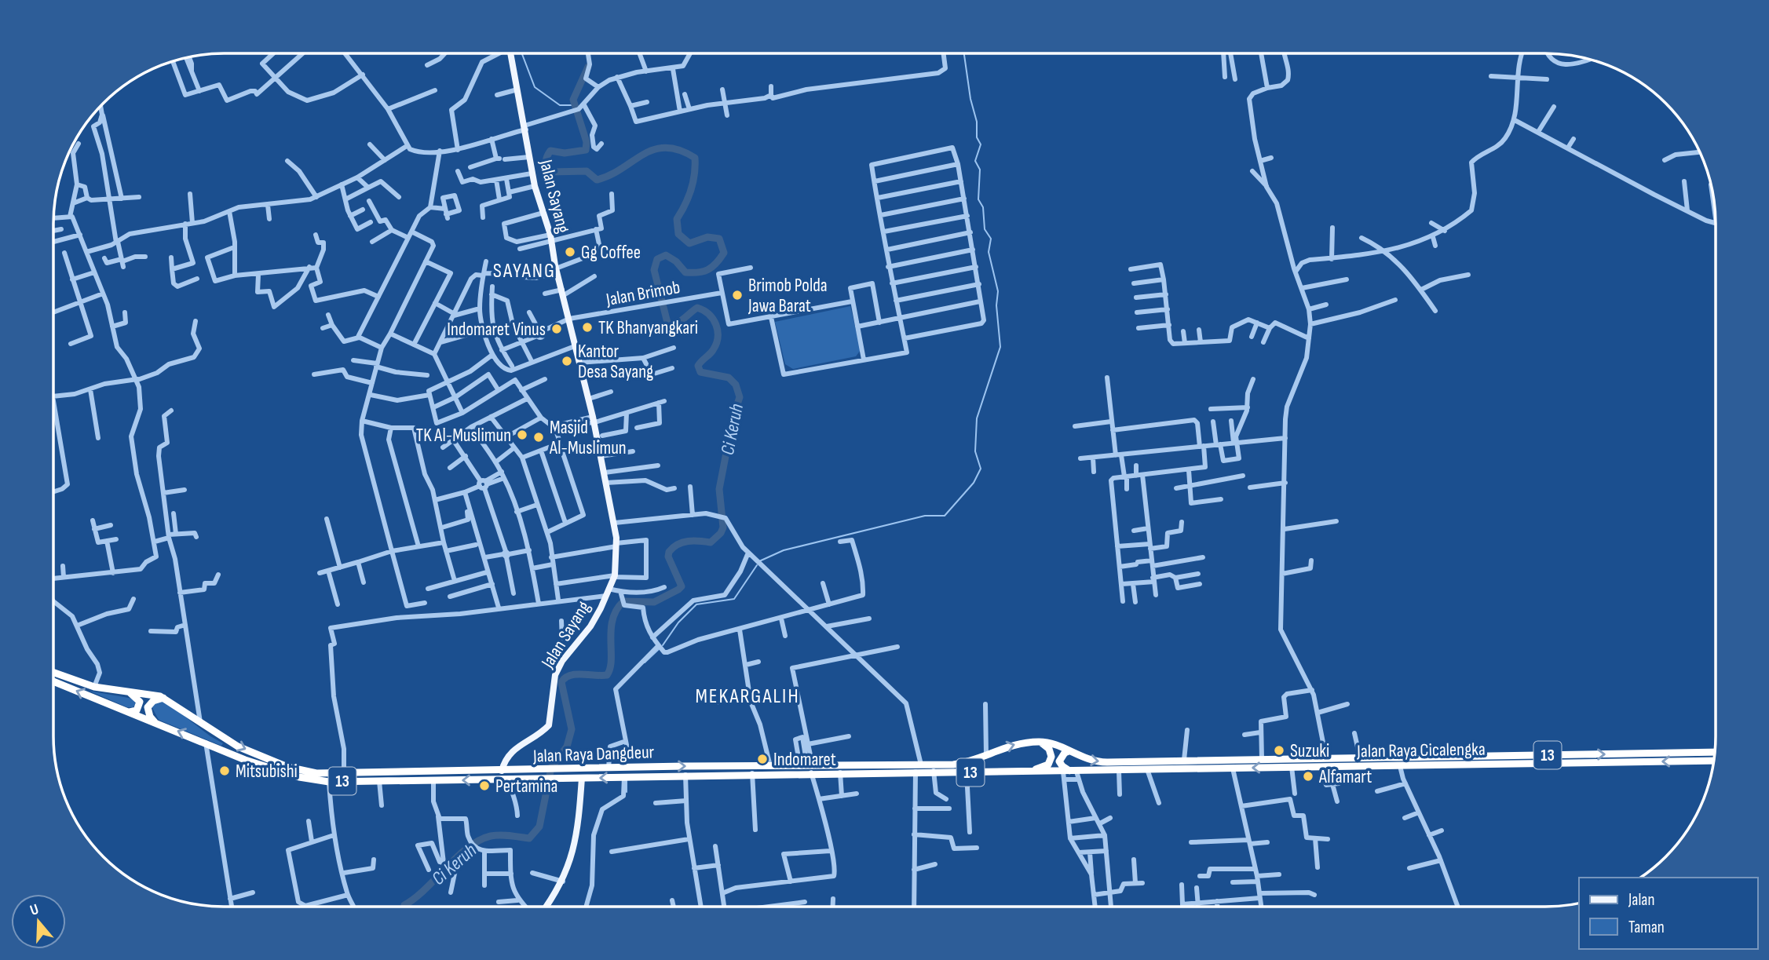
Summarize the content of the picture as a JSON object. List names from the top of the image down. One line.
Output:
{"streets":{"highway":["Jalan Raya Cicalengka","Jalan Raya Dangdeur","13"],"main road":["Jalan Sayang"],"street":["Jalan Brimob"]},"crossings":[["Jalan Sayang","Jalan Brimob"],["Jalan Sayang","Jalan Raya Dangdeur"],["Jalan Raya Cicalengka","Jalan Raya Dangdeur"],["Jalan Raya Dangdeur","13"]],"districts":["SAYANG","MEKARGALIH"],"water":["Ci Keruh"],"places":["Gg Coffee","Brimob Polda Jawa Barat","TK Bhanyangkari","Indomaret Vinus","Kantor Desa Sayang","TK Al-Muslimun","Masjid Al-Muslimun","Suzuki","Indomaret","Mitsubishi","Alfamart","Pertamina"],"legend":["Jalan","Taman"],"north":"top"}
